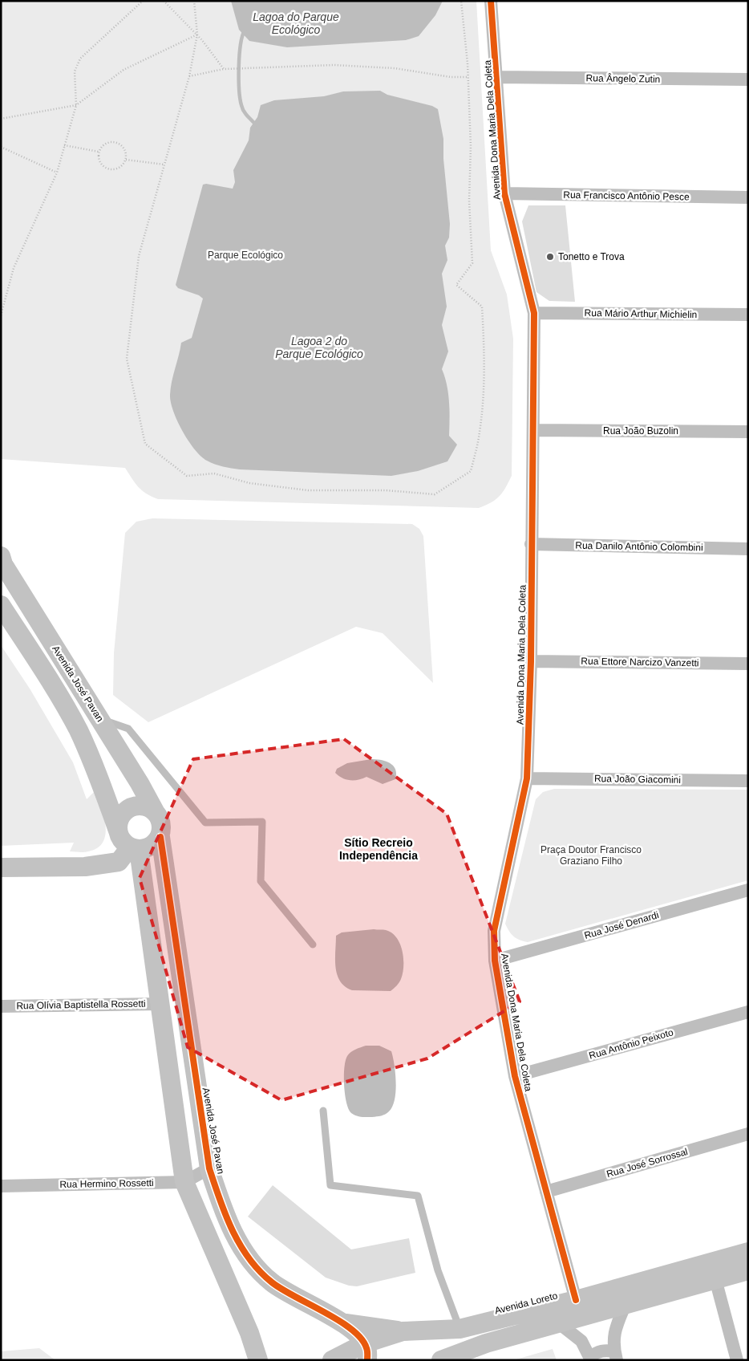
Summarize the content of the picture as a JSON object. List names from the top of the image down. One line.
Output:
{"streets":{"street":["Rua Ângelo Zutin","Avenida Dona Maria Dela Coleta","Rua Francisco Antônio Pesce","Rua Mário Arthur Michielin","Rua João Buzolin","Rua Danilo Antônio Colombini","Rua Ettore Narcizo Vanzetti","Avenida José Pavan","Rua João Giacomini","Rua José Denardi","Rua Olívia Baptistella Rossetti","Rua Antônio Peixoto","Rua José Sorrossal","Rua Hermino Rossetti","Avenida Loreto"]},"crossings":[["Rua Ângelo Zutin","Avenida Dona Maria Dela Coleta"],["Avenida Dona Maria Dela Coleta","Rua Francisco Antônio Pesce"],["Avenida Dona Maria Dela Coleta","Rua Mário Arthur Michielin"],["Avenida Dona Maria Dela Coleta","Rua João Buzolin"],["Avenida Dona Maria Dela Coleta","Rua Danilo Antônio Colombini"],["Avenida Dona Maria Dela Coleta","Rua Ettore Narcizo Vanzetti"],["Avenida Dona Maria Dela Coleta","Rua João Giacomini"],["Avenida Dona Maria Dela Coleta","Rua José Denardi"],["Avenida Dona Maria Dela Coleta","Rua Antônio Peixoto"],["Avenida Dona Maria Dela Coleta","Rua José Sorrossal"],["Avenida Dona Maria Dela Coleta","Avenida Loreto"],["Avenida José Pavan","Rua Hermino Rossetti"],["Avenida José Pavan","Avenida Loreto"]],"districts":["Sítio Recreio Independência"],"water":["Lagoa do Parque Ecológico","Lagoa 2 do Parque Ecológico"],"parks":["Parque Ecológico","Praça Doutor Francisco Graziano Filho"],"places":["Tonetto e Trova"]}
